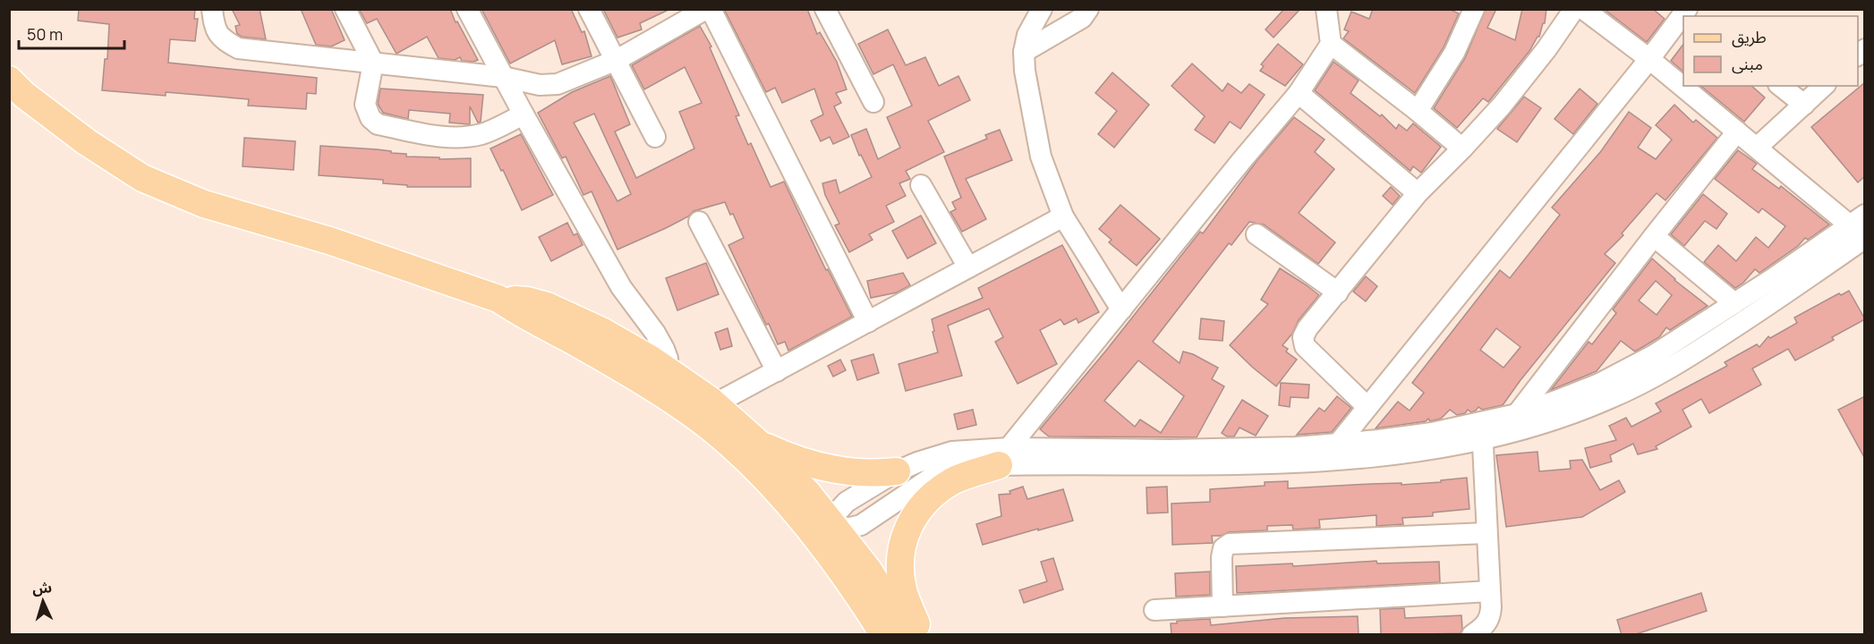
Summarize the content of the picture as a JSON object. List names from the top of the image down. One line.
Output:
{"legend":["طريق","مبنى"],"scale_bar":"50 m","north":"top"}
